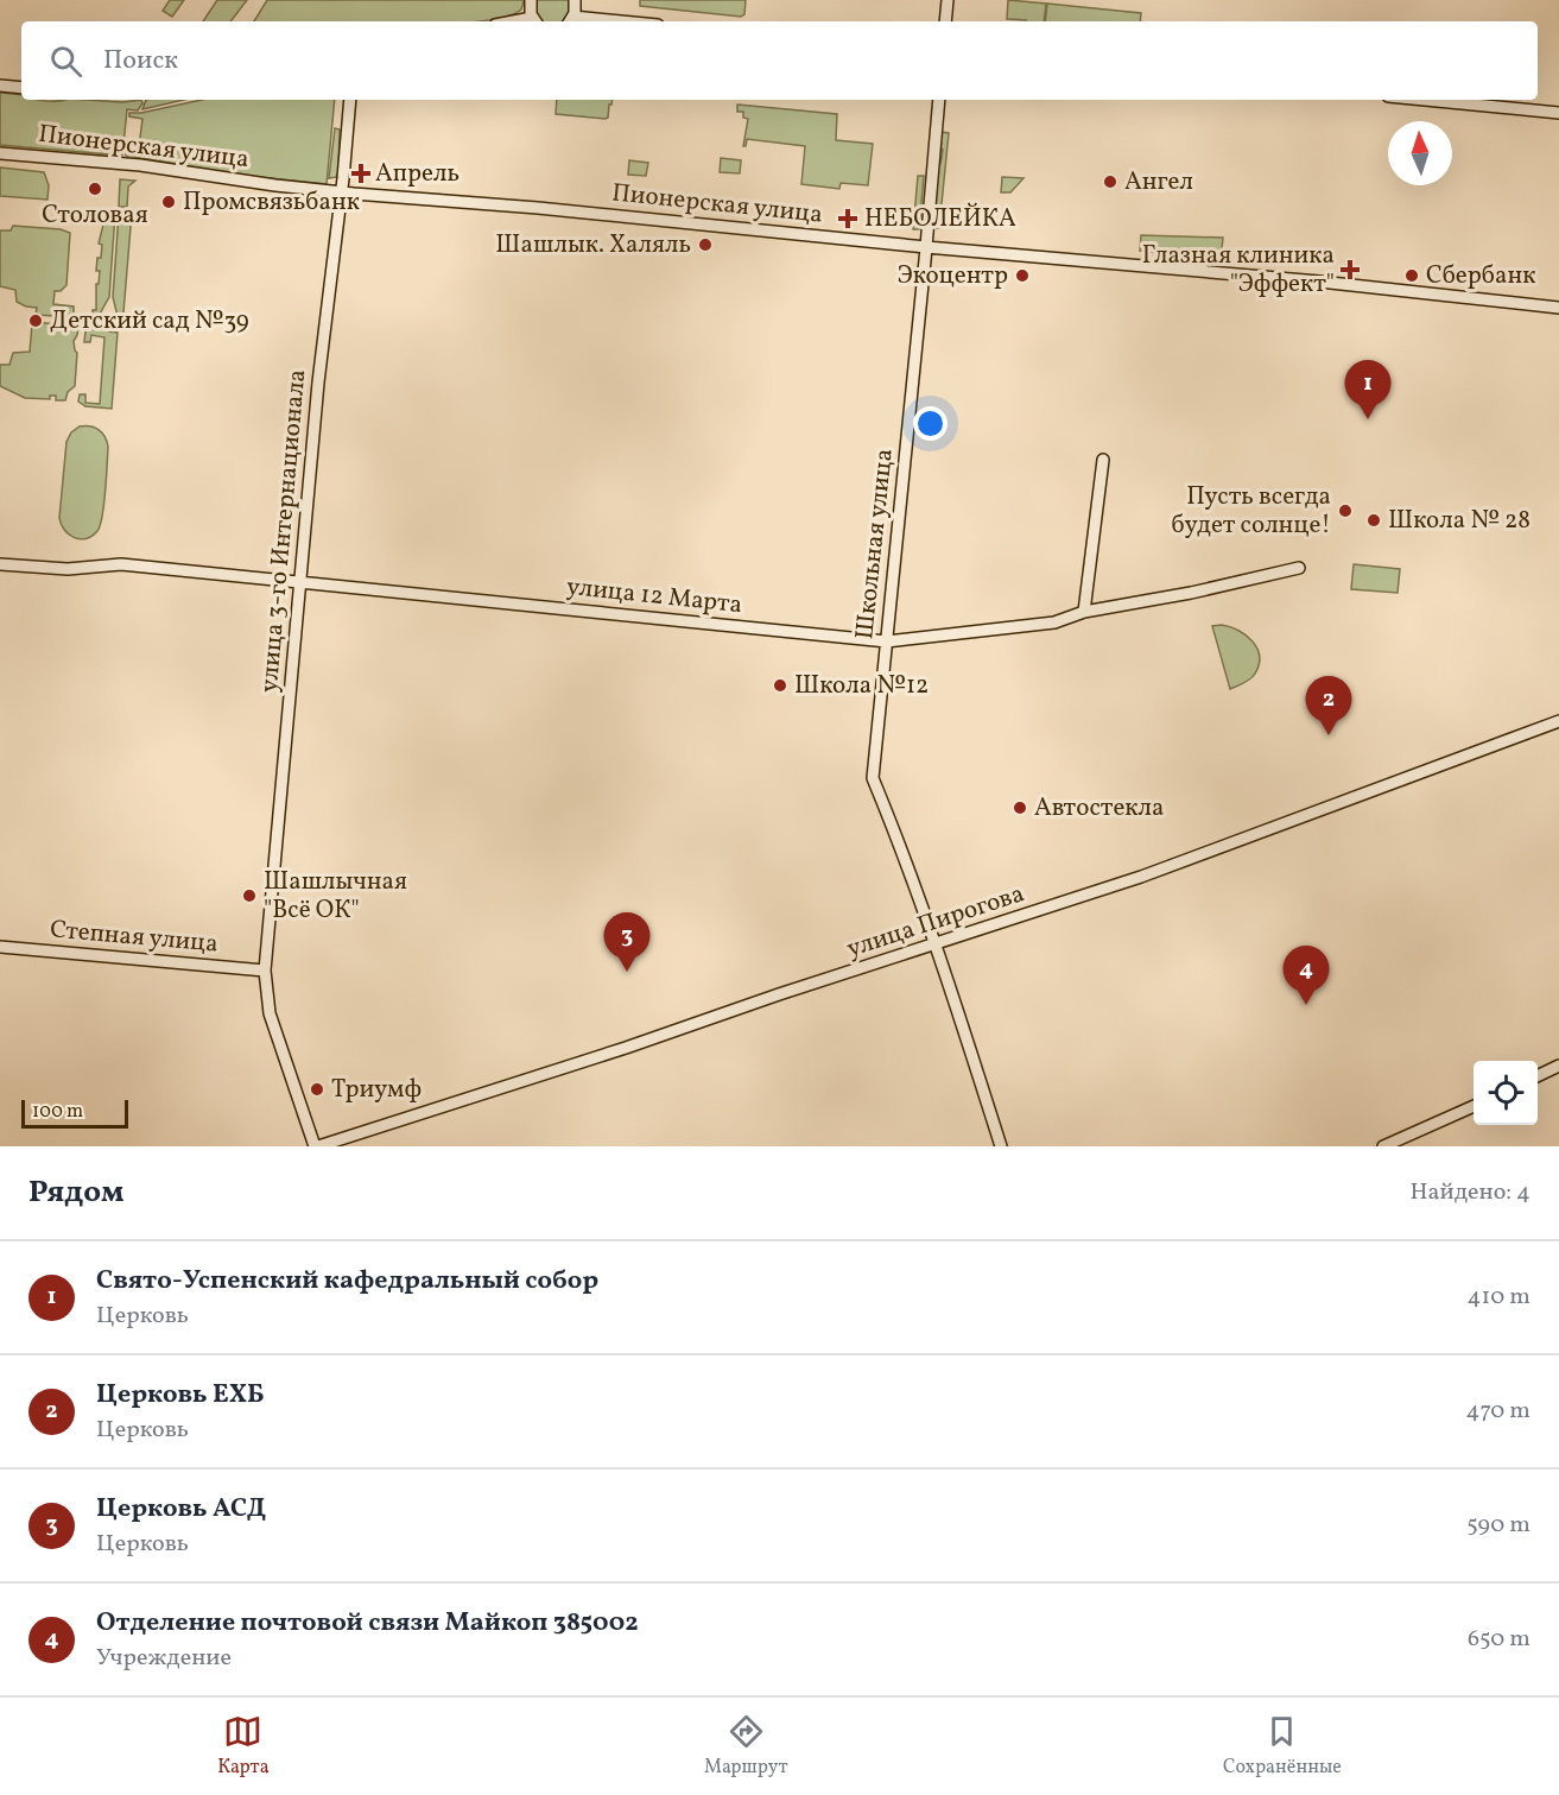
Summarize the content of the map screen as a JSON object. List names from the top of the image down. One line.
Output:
{"streets":{"street":["Пионерская улица","улица 3-го Интернационала","Школьная улица","улица 12 Марта","улица Пирогова","Степная улица"]},"crossings":[["Пионерская улица","улица 3-го Интернационала"],["Пионерская улица","Школьная улица"],["улица 3-го Интернационала","улица 12 Марта"],["улица 3-го Интернационала","улица Пирогова"],["улица 3-го Интернационала","Степная улица"],["Школьная улица","улица 12 Марта"],["Школьная улица","улица Пирогова"]],"places":{"health":["Апрель","НЕБОЛЕЙКА","Глазная клиника \"Эффект\""],"other":["Ангел","Столовая","Промсвязьбанк","Шашлык. Халяль","Экоцентр","Сбербанк","Детский сад №39","Пусть всегда будет солнце!","Школа № 28","Школа №12","Автостекла","Шашлычная \"Всё ОК\"","Триумф"]},"scale_bar":"100 m","north":"top","page":{"search":"Поиск","pins":["1","2","3","4"],"scale":"100 m","heading":["Рядом","Найдено: 4"],"list":[{"mark":"1","name":"Свято-Успенский кафедральный собор","note":"Церковь","value":"410 m"},{"mark":"2","name":"Церковь ЕХБ","note":"Церковь","value":"470 m"},{"mark":"3","name":"Церковь АСД","note":"Церковь","value":"590 m"},{"mark":"4","name":"Отделение почтовой связи Майкоп 385002","note":"Учреждение","value":"650 m"}],"nav":["Карта","Маршрут","Сохранённые"]}}
